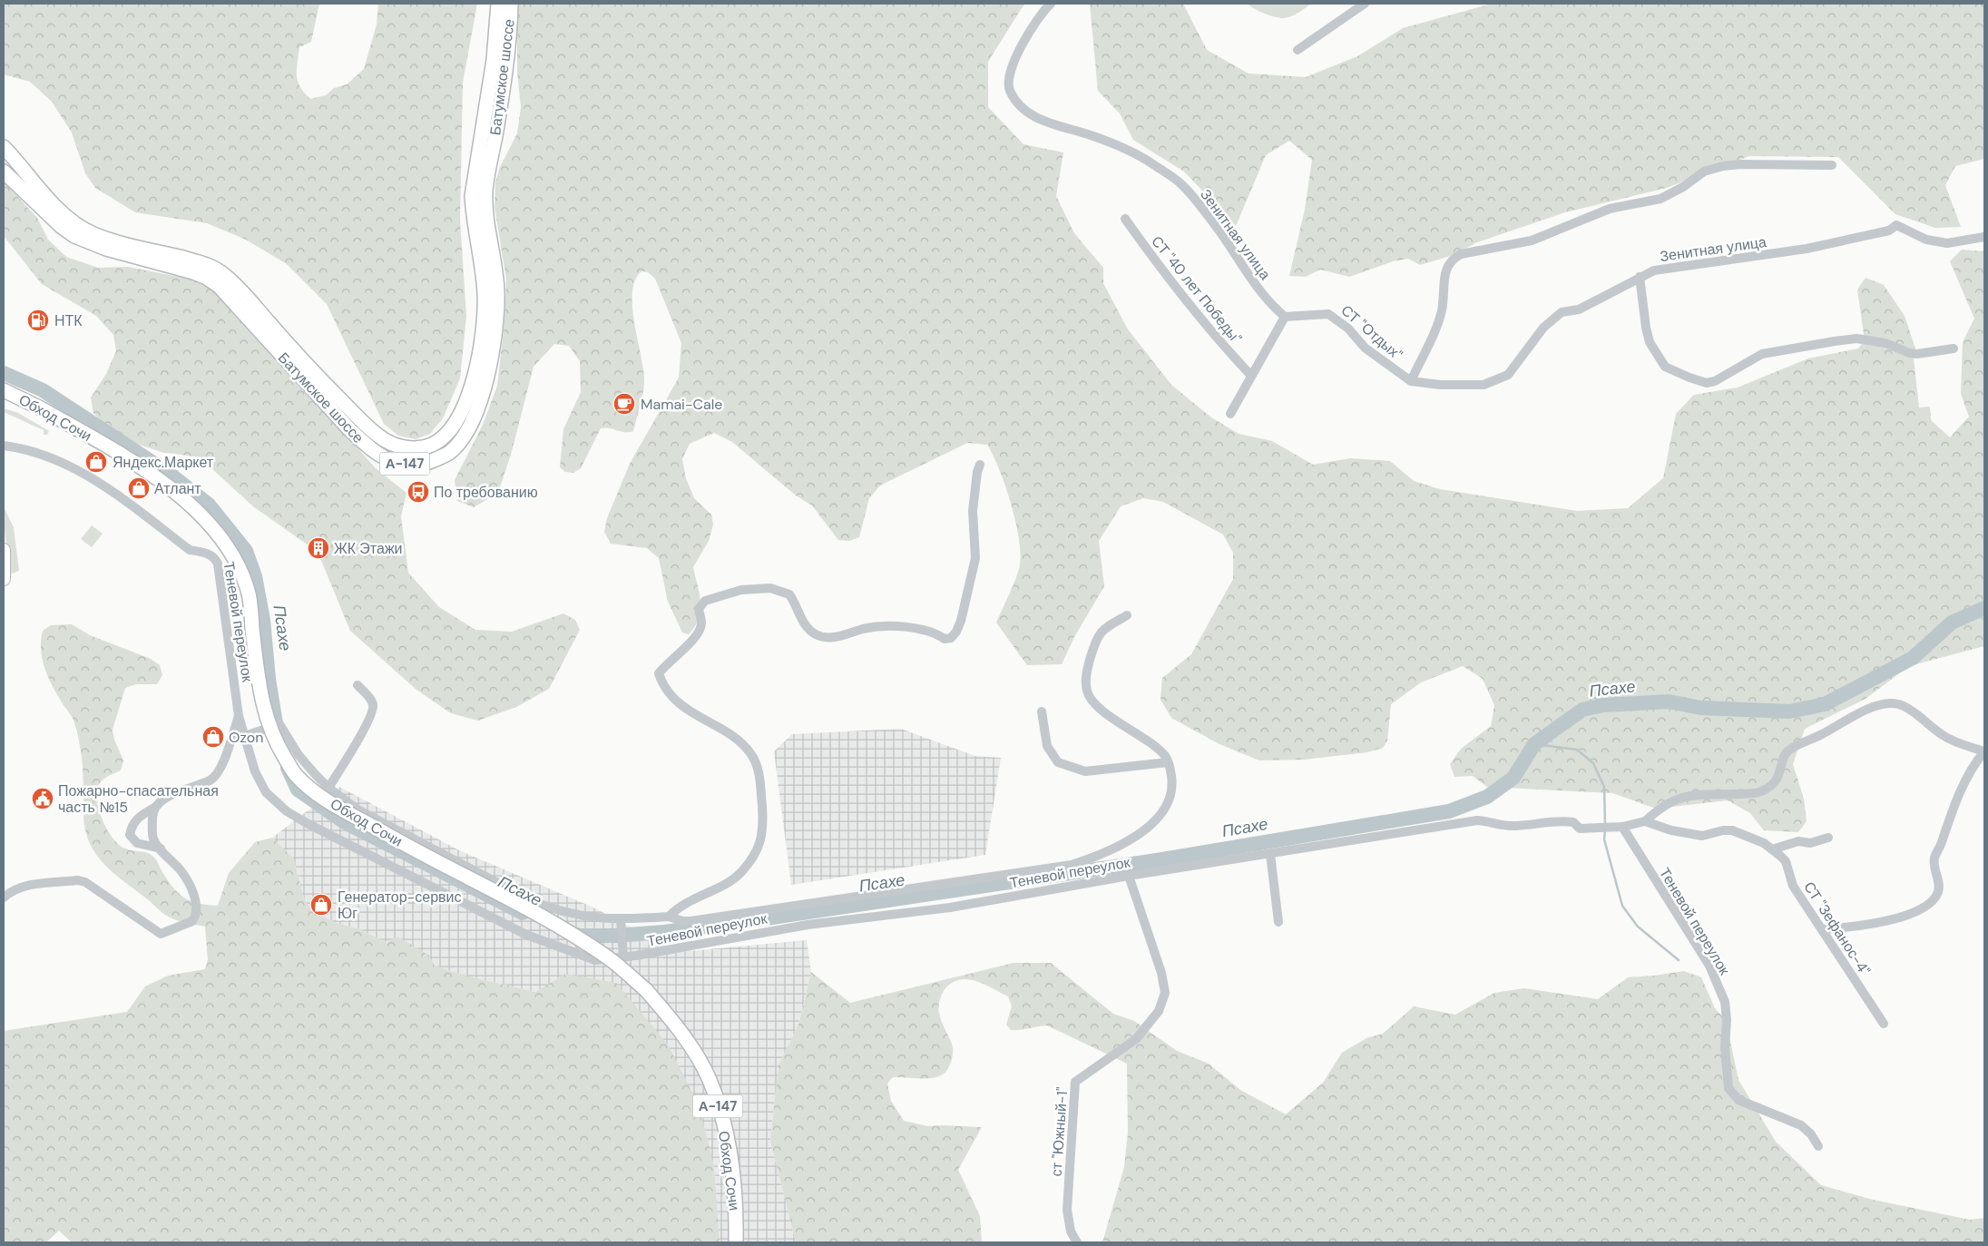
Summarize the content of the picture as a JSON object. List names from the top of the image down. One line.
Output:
{"streets":{"highway":["Батумское шоссе","Обход Сочи","А-147"],"street":["Зенитная улица","СТ \"40 лет Победы\"","СТ \"Отдых\"","Теневой переулок","СТ \"Зефанос-4\"","ст \"Южный-1\""]},"crossings":[["Батумское шоссе","А-147"],["Зенитная улица","СТ \"Отдых\""],["Теневой переулок","ст \"Южный-1\""]],"water":["Псахе"],"places":{"fuel station":["НТК"],"cafe":["Mamai-Cale"],"shop":["Яндекс.Маркет","Атлант","Ozon","Генератор-сервис Юг"],"bus stop":["По требованию"],"building":["ЖК Этажи"],"public building":["Пожарно-спасательная часть №15"]}}
